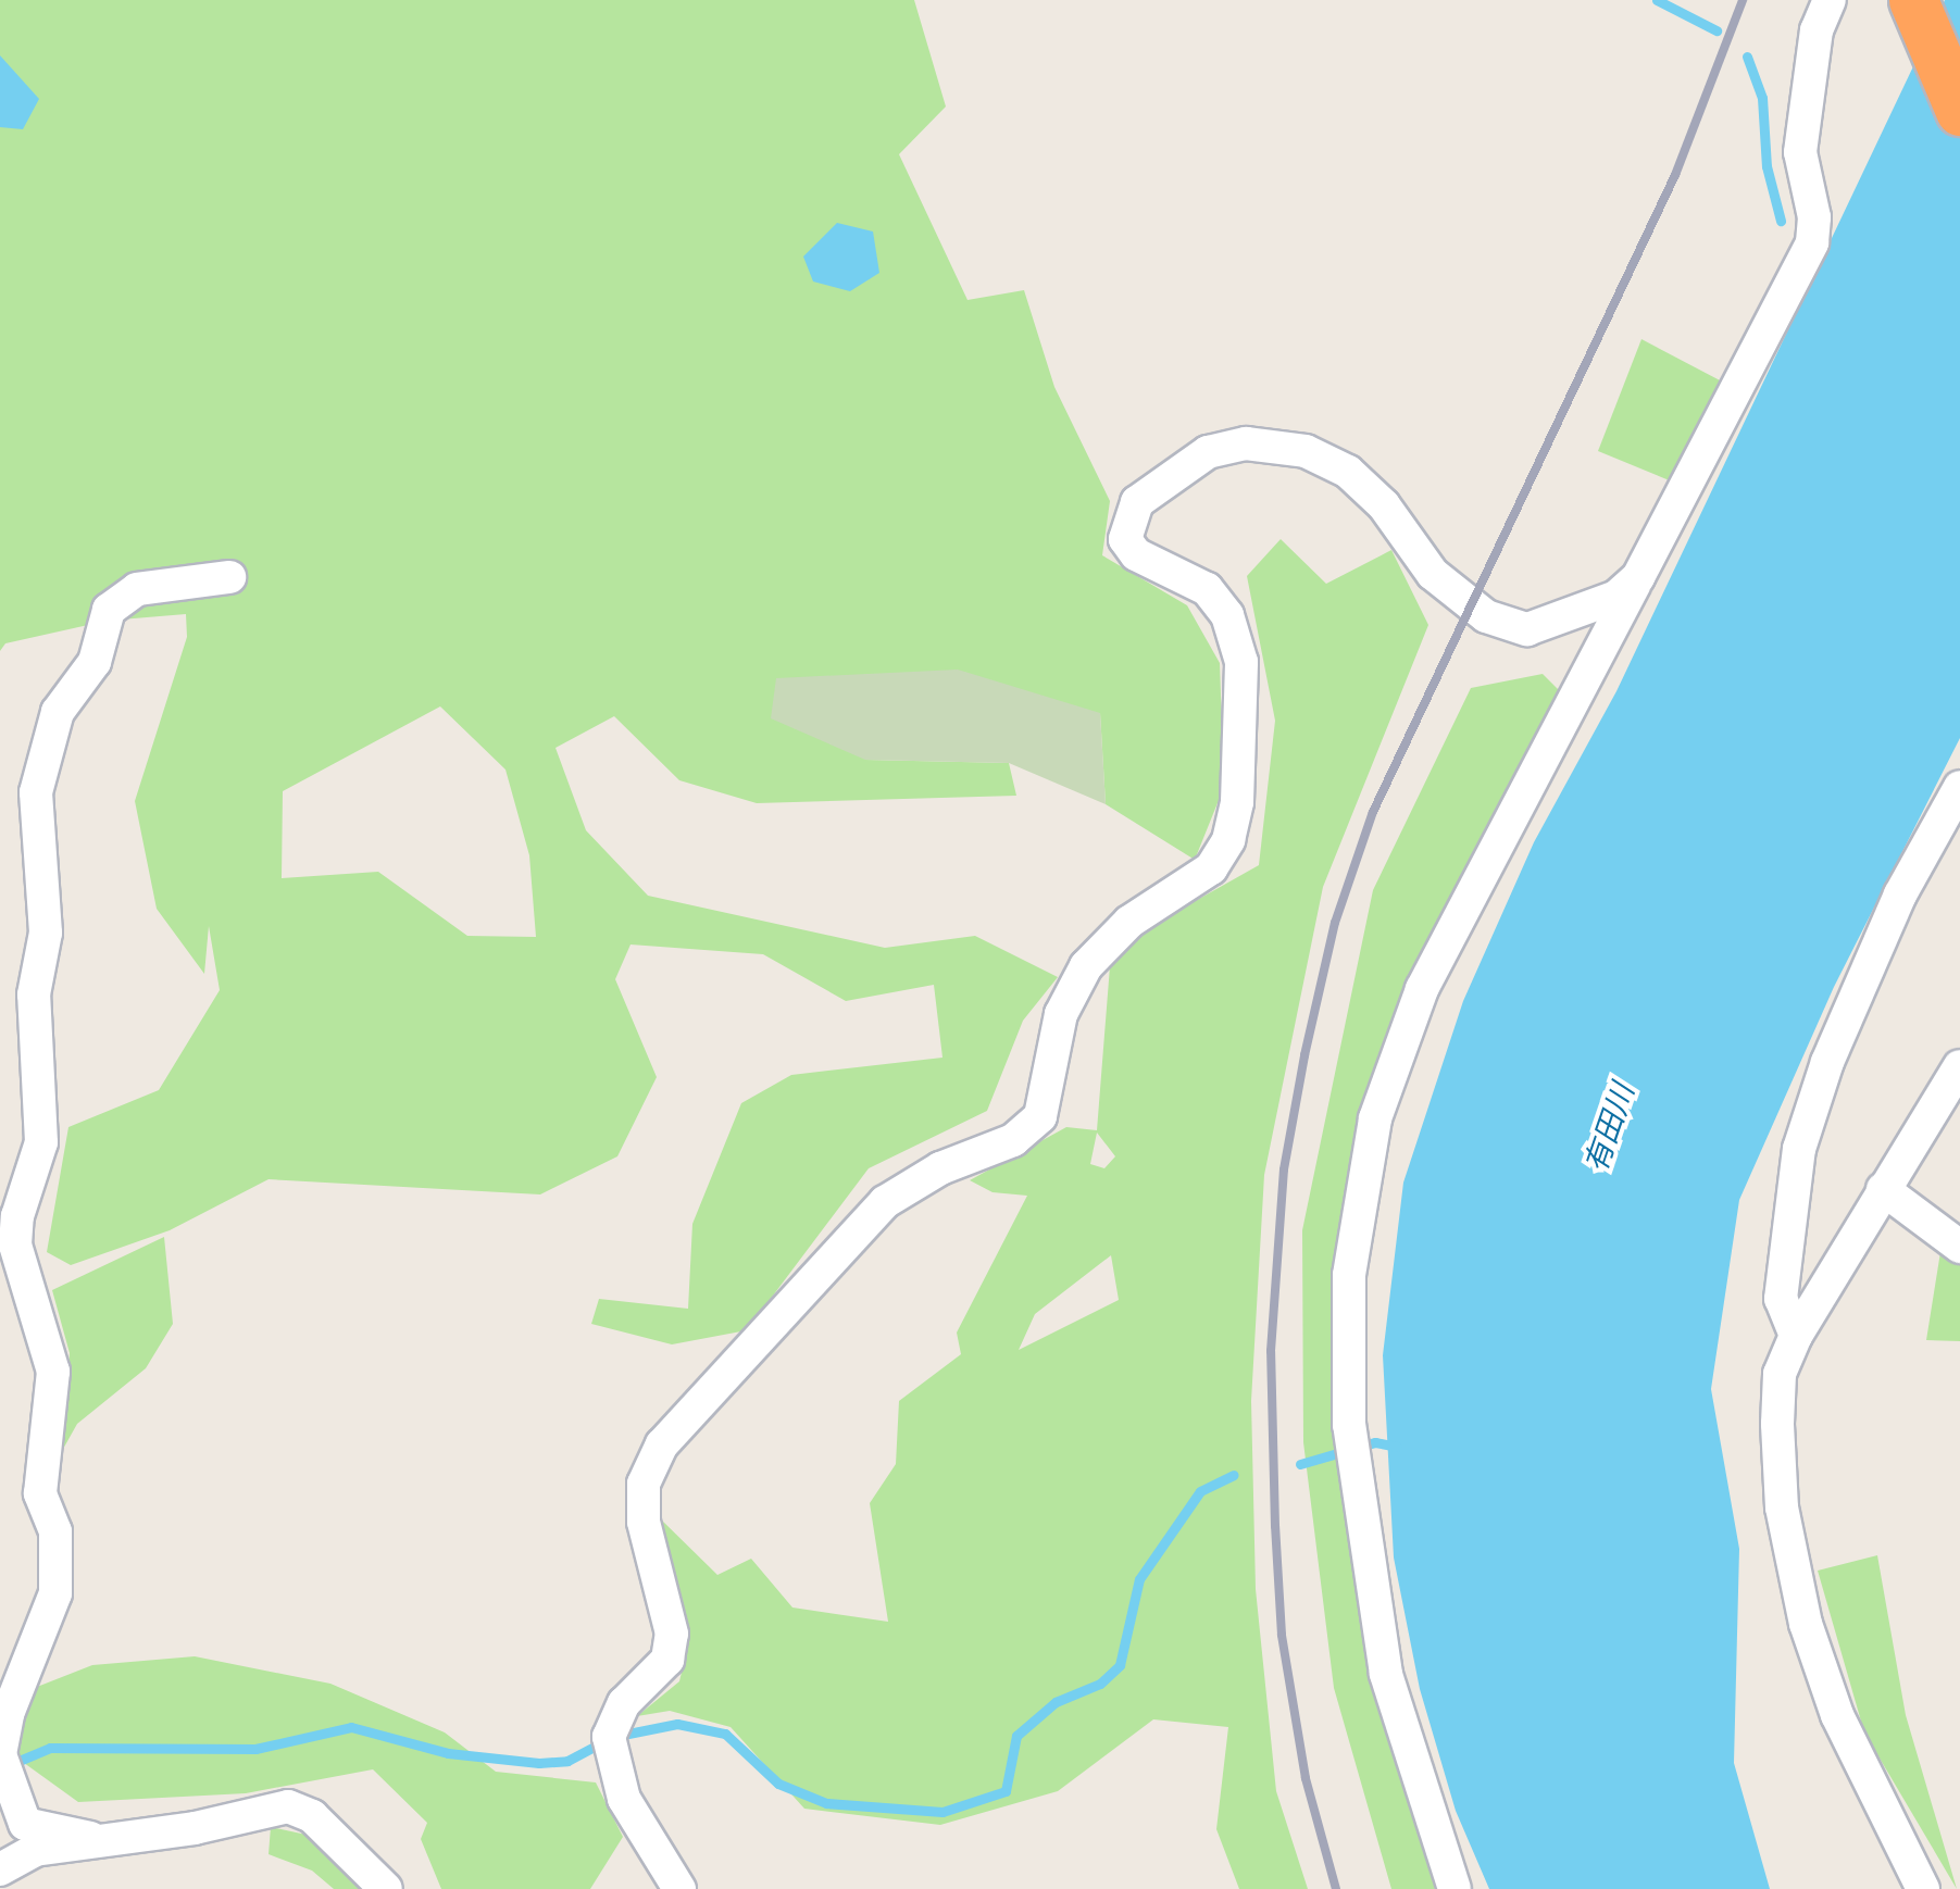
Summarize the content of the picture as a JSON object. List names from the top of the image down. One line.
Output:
{"water":["有田川"]}
